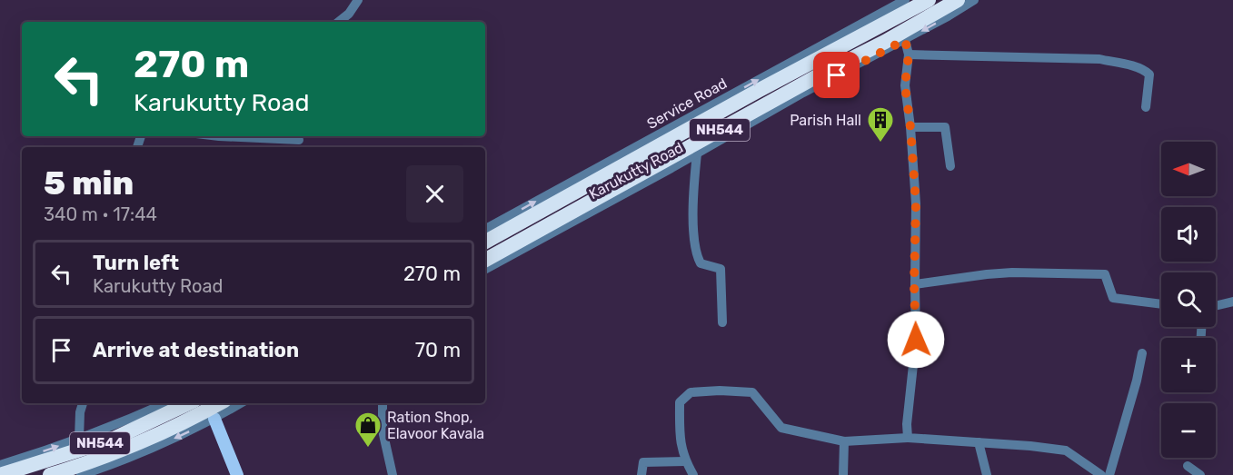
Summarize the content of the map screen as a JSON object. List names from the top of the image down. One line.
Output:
{"streets":{"highway":["NH544"],"street":["Service Road","Karukutty Road"]},"one_way":["Service Road"],"places":{"building":["Parish Hall"],"shop":["Ration Shop, Elavoor Kavala"]},"north":"left","page":{"turn":["270 m","Karukutty Road"],"map_buttons":["+","−"],"heading":["5 min","340 m · 17:44"],"list":[{"name":"Turn left","note":"Karukutty Road","value":"270 m"},{"name":"Arrive at destination","value":"70 m"}]}}
